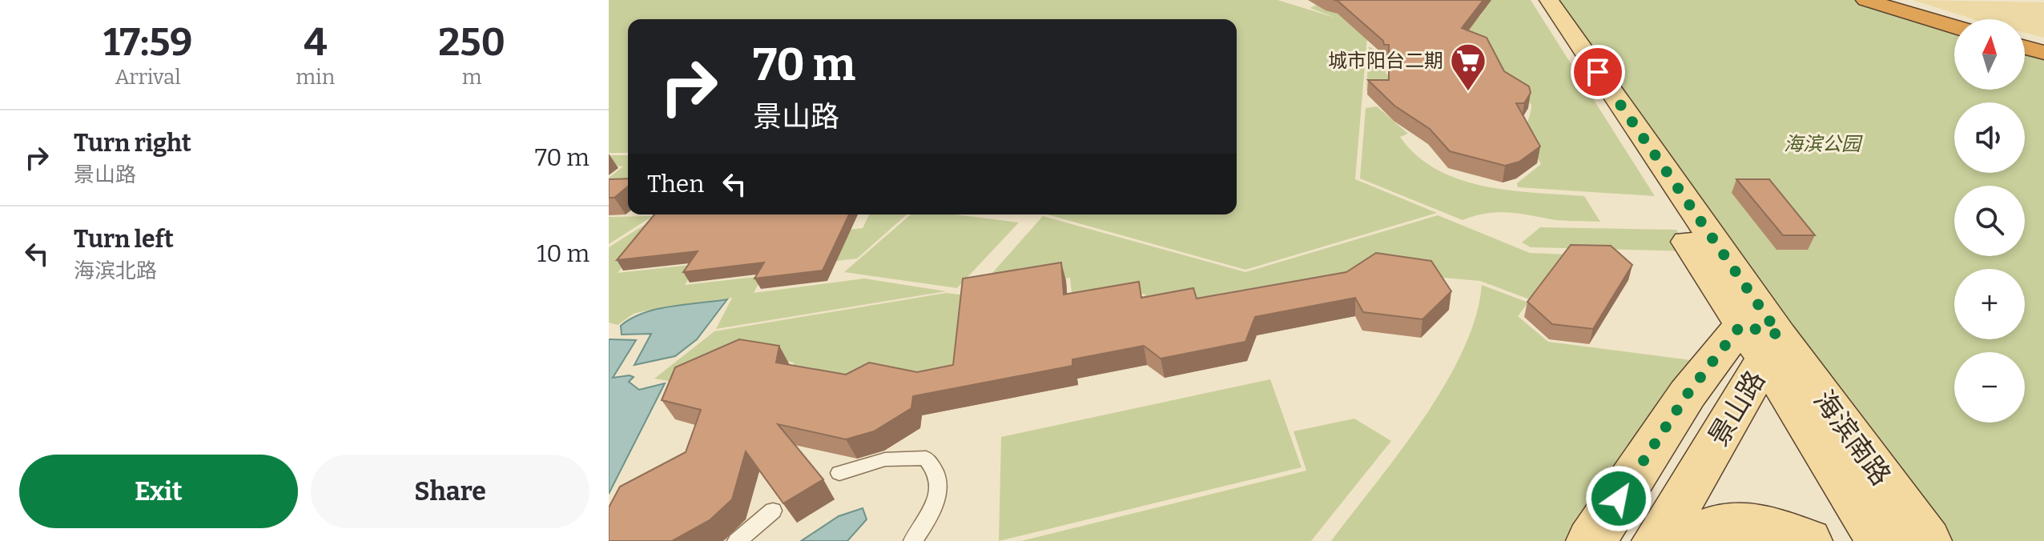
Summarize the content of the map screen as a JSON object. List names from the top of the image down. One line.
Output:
{"streets":{"main road":["景山路","海滨南路"]},"crossings":[["景山路","海滨南路"]],"parks":["海滨公园"],"places":{"supermarket":["城市阳台二期"]},"north":"top","page":{"eta":["17:59","Arrival","4","min","250","m"],"map_buttons":["+","−"],"turn":["70 m","景山路"],"list":[{"name":"Turn right","note":"景山路","value":"70 m"},{"name":"Turn left","note":"海滨北路","value":"10 m"}],"then":"Then","buttons":["Exit","Share"]}}
